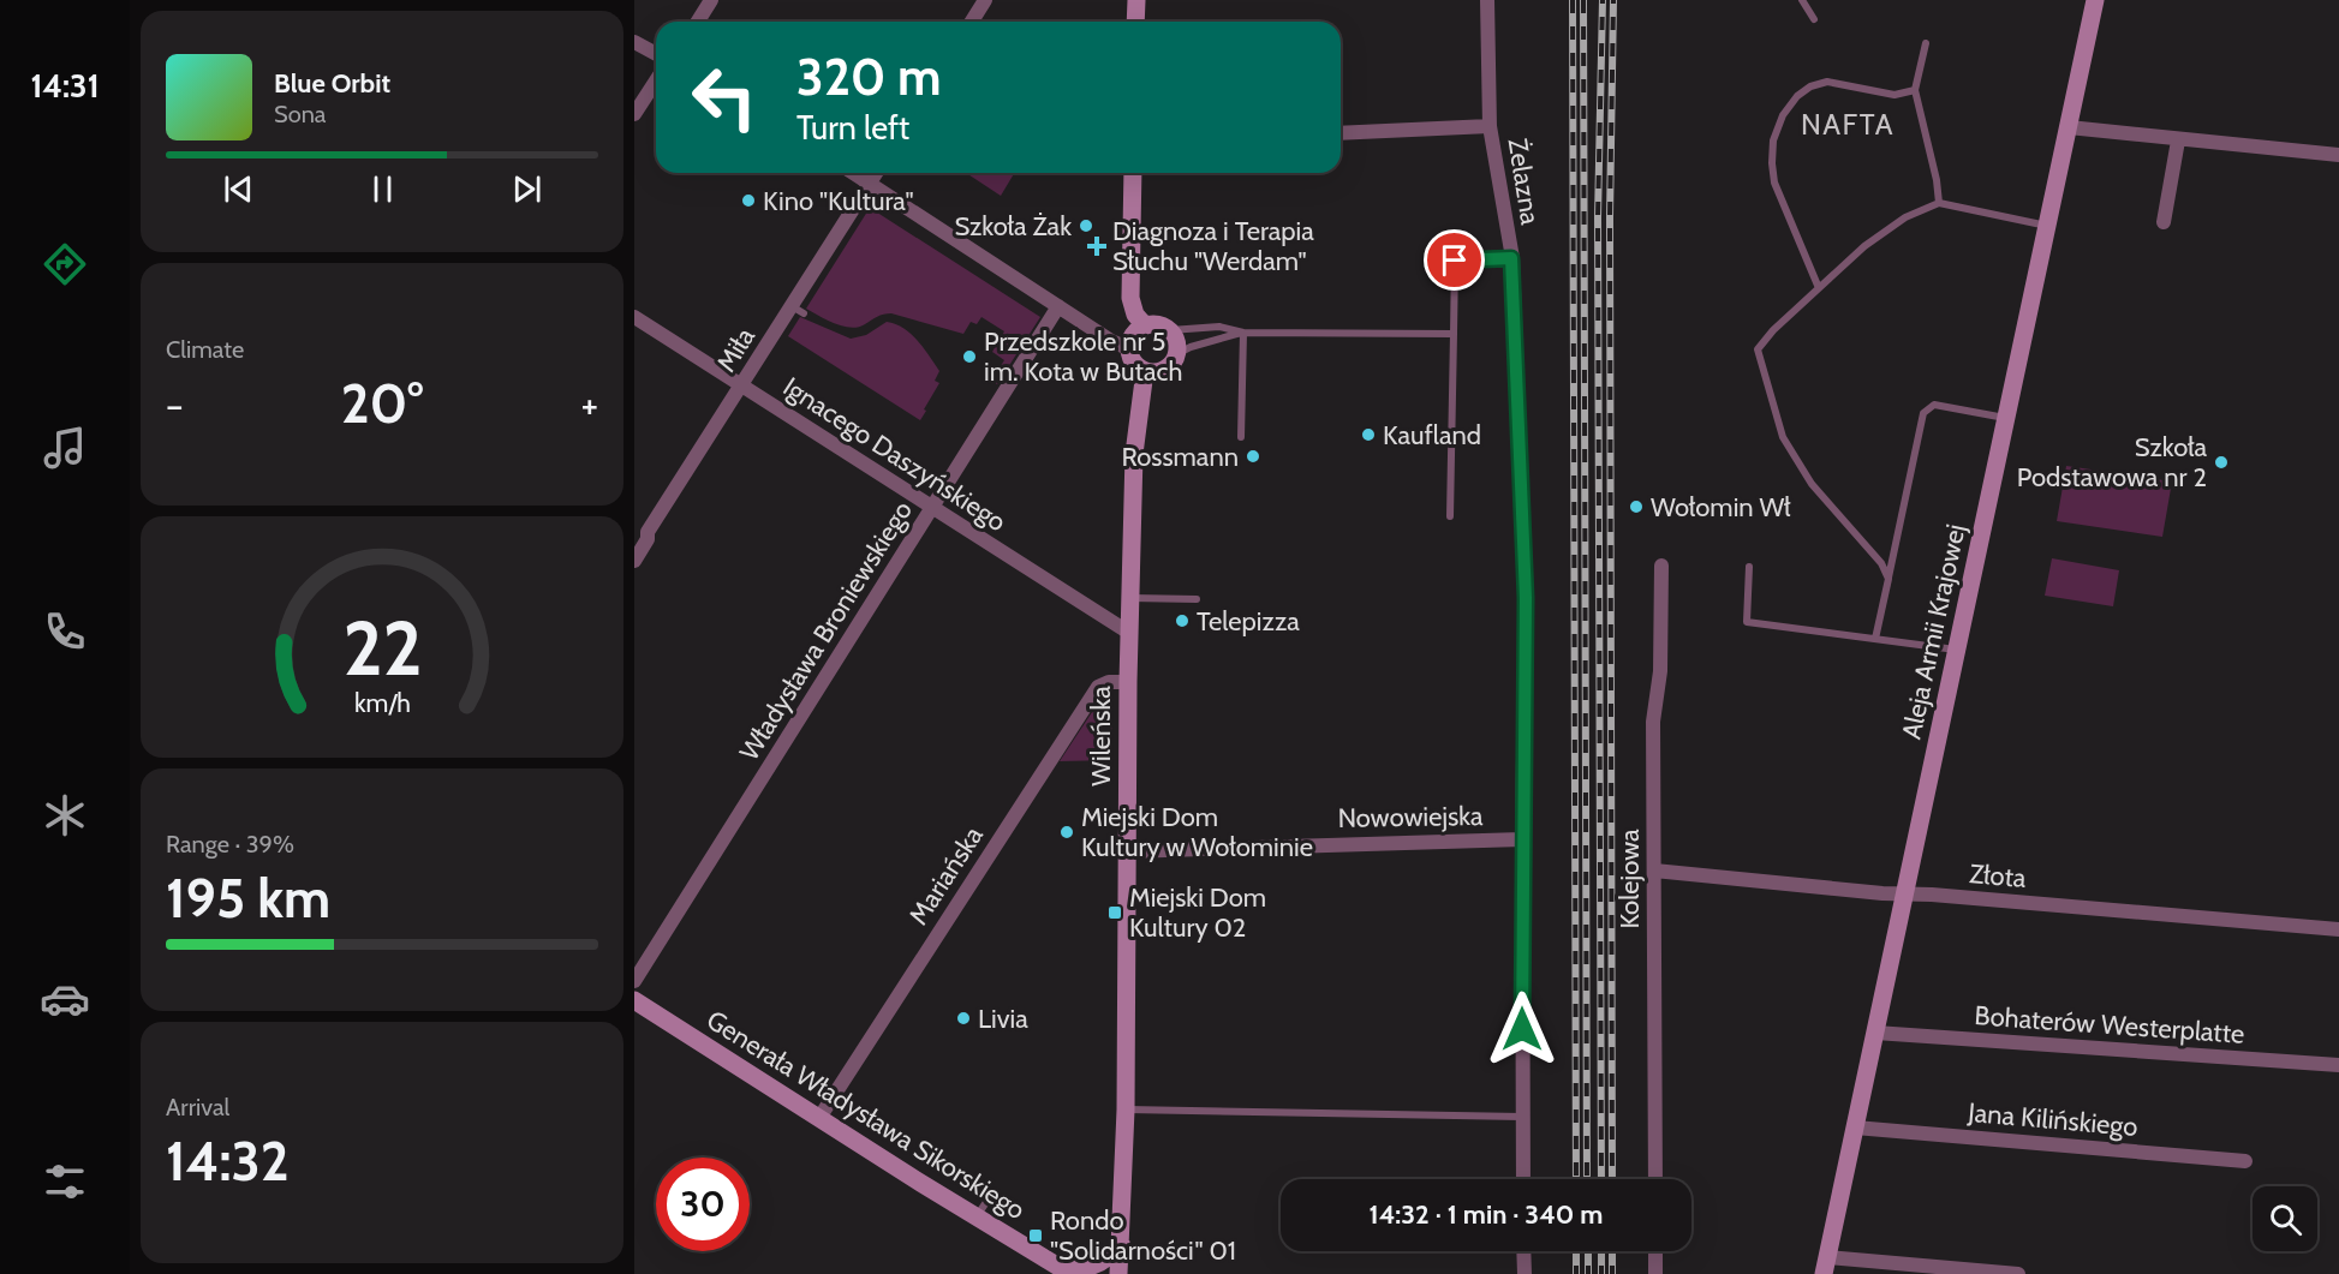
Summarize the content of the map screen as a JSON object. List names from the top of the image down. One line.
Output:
{"streets":{"street":["Żelazna","Miła","Ignacego Daszyńskiego","Władysława Broniewskiego","Aleja Armii Krajowej","Wileńska","Nowowiejska","Mariańska","Złota","Kolejowa","Bohaterów Westerplatte","Generała Władysława Sikorskiego","Jana Kilińskiego"]},"crossings":[["Żelazna","Nowowiejska"],["Miła","Ignacego Daszyńskiego"],["Ignacego Daszyńskiego","Władysława Broniewskiego"],["Ignacego Daszyńskiego","Wileńska"],["Aleja Armii Krajowej","Złota"],["Aleja Armii Krajowej","Bohaterów Westerplatte"],["Aleja Armii Krajowej","Jana Kilińskiego"],["Wileńska","Nowowiejska"],["Wileńska","Mariańska"],["Mariańska","Generała Władysława Sikorskiego"],["Złota","Kolejowa"]],"districts":["NAFTA"],"places":{"other":["Kino \"Kultura\"","Szkoła Żak","Przedszkole nr 5 im. Kota w Butach","Kaufland","Rossmann","Szkoła Podstawowa nr 2","Wołomin Wł","Telepizza","Miejski Dom Kultury w Wołominie","Livia"],"health":["Diagnoza i Terapia Słuchu \"Werdam\""],"transit":["Miejski Dom Kultury 02","Rondo \"Solidarności\" 01"]},"page":{"tabs":"14:31","turn":["320 m","Turn left"],"song":["Blue Orbit","Sona"],"tile":["Climate",["Range · 39%","195 km"],["Arrival","14:32"]],"heat":["−","20°","+"],"limit":"30","trip":"14:32 · 1 min · 340 m","gauge":["22","km/h"]}}
